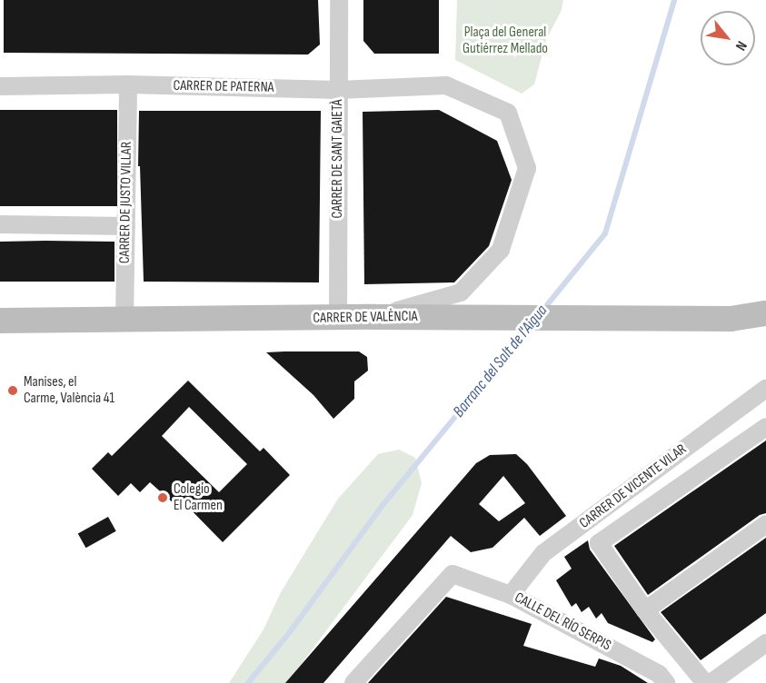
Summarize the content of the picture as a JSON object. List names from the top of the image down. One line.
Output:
{"streets":{"main road":["CARRER DE VALÈNCIA"],"street":["CARRER DE PATERNA","CARRER DE SANT GAIETÀ","CARRER DE JUSTO VILLAR","CARRER DE VICENTE VILAR","CALLE DEL RÍO SERPIS"]},"crossings":[["CARRER DE PATERNA","CARRER DE SANT GAIETÀ"],["CARRER DE PATERNA","CARRER DE JUSTO VILLAR"],["CARRER DE PATERNA","CARRER DE VALÈNCIA"],["CARRER DE SANT GAIETÀ","CARRER DE VALÈNCIA"],["CARRER DE JUSTO VILLAR","CARRER DE VALÈNCIA"],["CARRER DE VICENTE VILAR","CALLE DEL RÍO SERPIS"]],"water":["Barranc del Salt de l'Aigua"],"parks":["Plaça del General Gutiérrez Mellado"],"places":["Manises, el Carme, València 41","Colegio El Carmen"],"north":"bottom right"}
